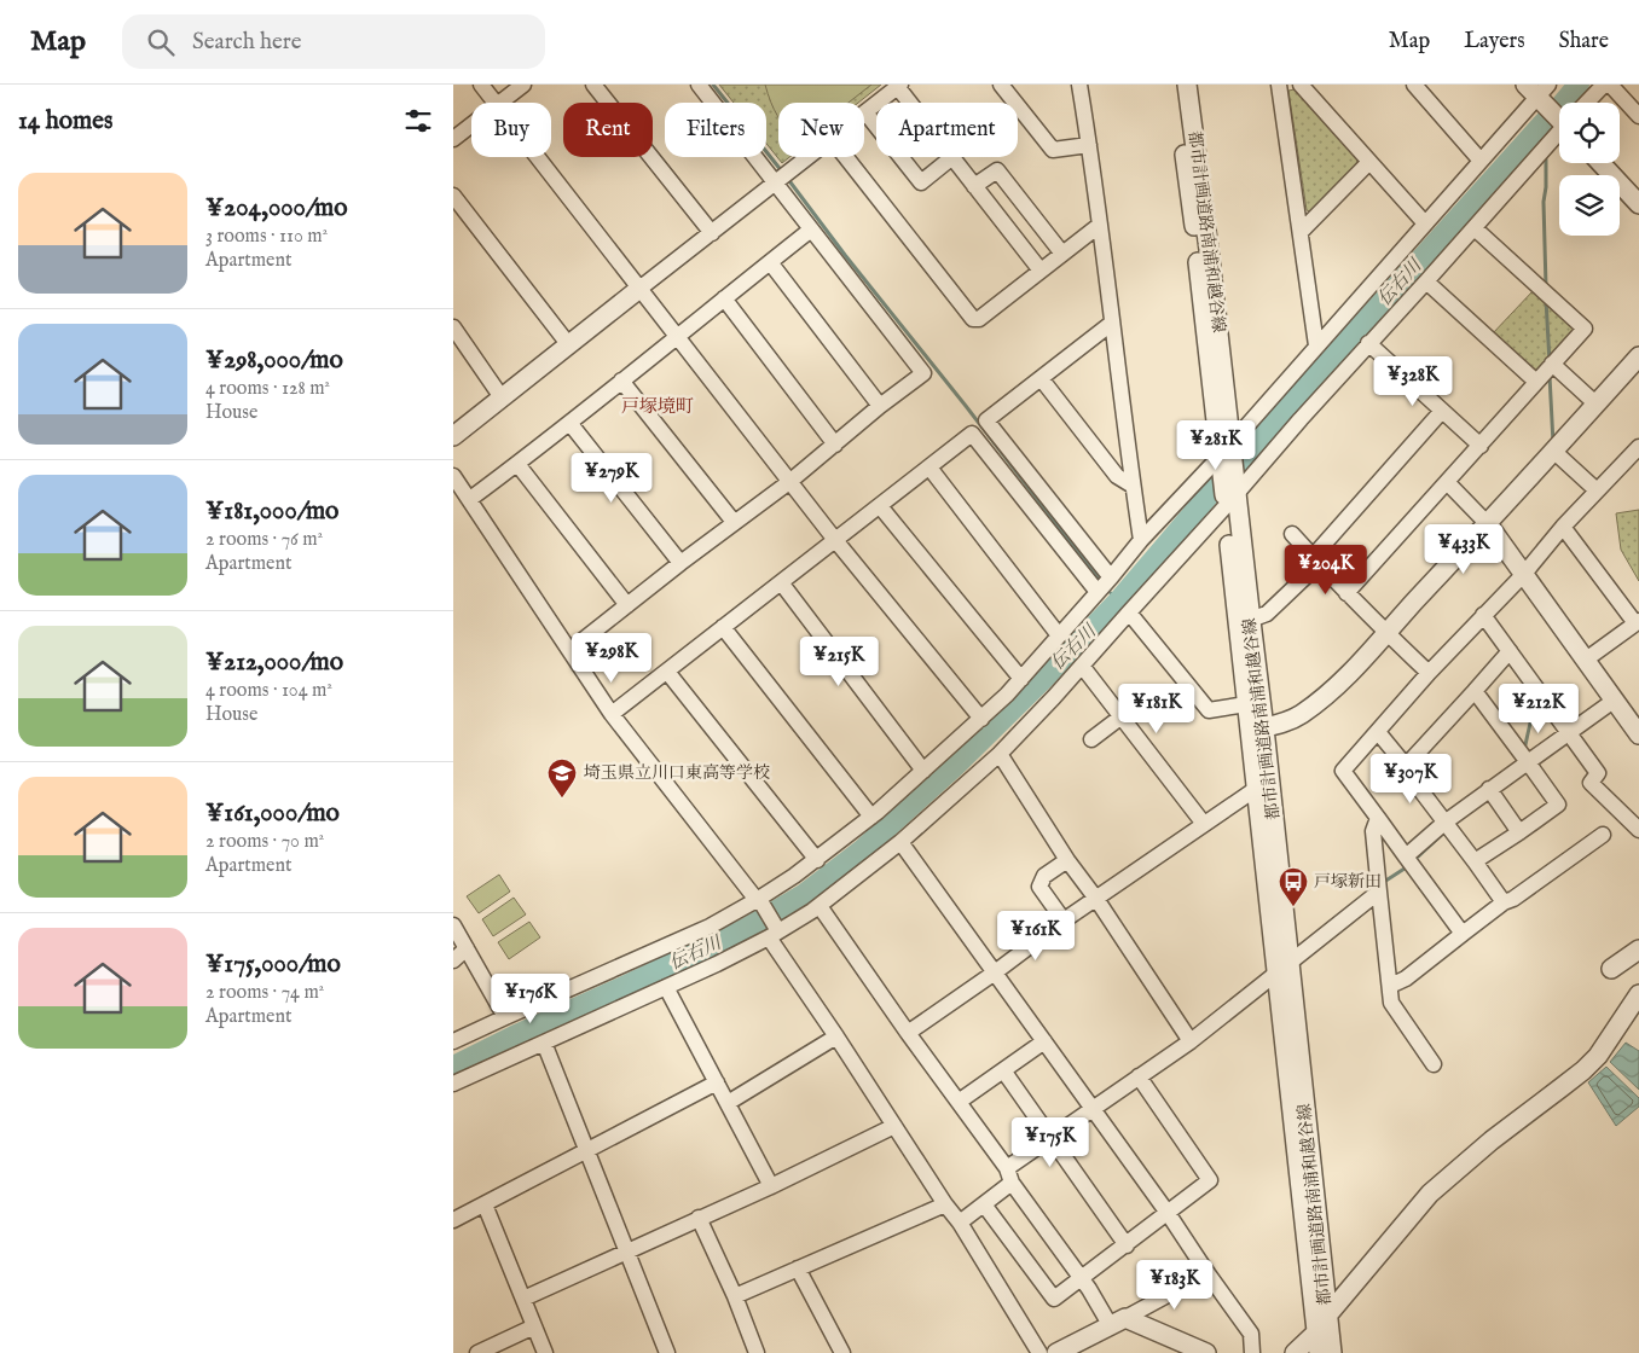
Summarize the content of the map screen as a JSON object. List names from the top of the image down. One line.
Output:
{"streets":{"street":["都市計画道路南浦和越谷線"]},"districts":["戸塚境町"],"water":["伝右川"],"places":{"school or university":["埼玉県立川口東高等学校"],"bus stop":["戸塚新田"]},"page":{"header":"Map","search":"Search here","nav":["Map","Layers","Share"],"heading":"14 homes","chip":["Buy","Rent","Filters","New","Apartment"],"list":[{"name":"¥204,000/mo","note":"3 rooms · 110 m² · Apartment"},{"name":"¥298,000/mo","note":"4 rooms · 128 m² · House"},{"name":"¥181,000/mo","note":"2 rooms · 76 m² · Apartment"},{"name":"¥212,000/mo","note":"4 rooms · 104 m² · House"},{"name":"¥161,000/mo","note":"2 rooms · 70 m² · Apartment"},{"name":"¥175,000/mo","note":"2 rooms · 74 m² · Apartment"}],"price":["¥328K","¥281K","¥279K","¥433K","¥204K","¥298K","¥215K","¥181K","¥212K","¥307K","¥161K","¥176K","¥175K","¥183K"]}}
